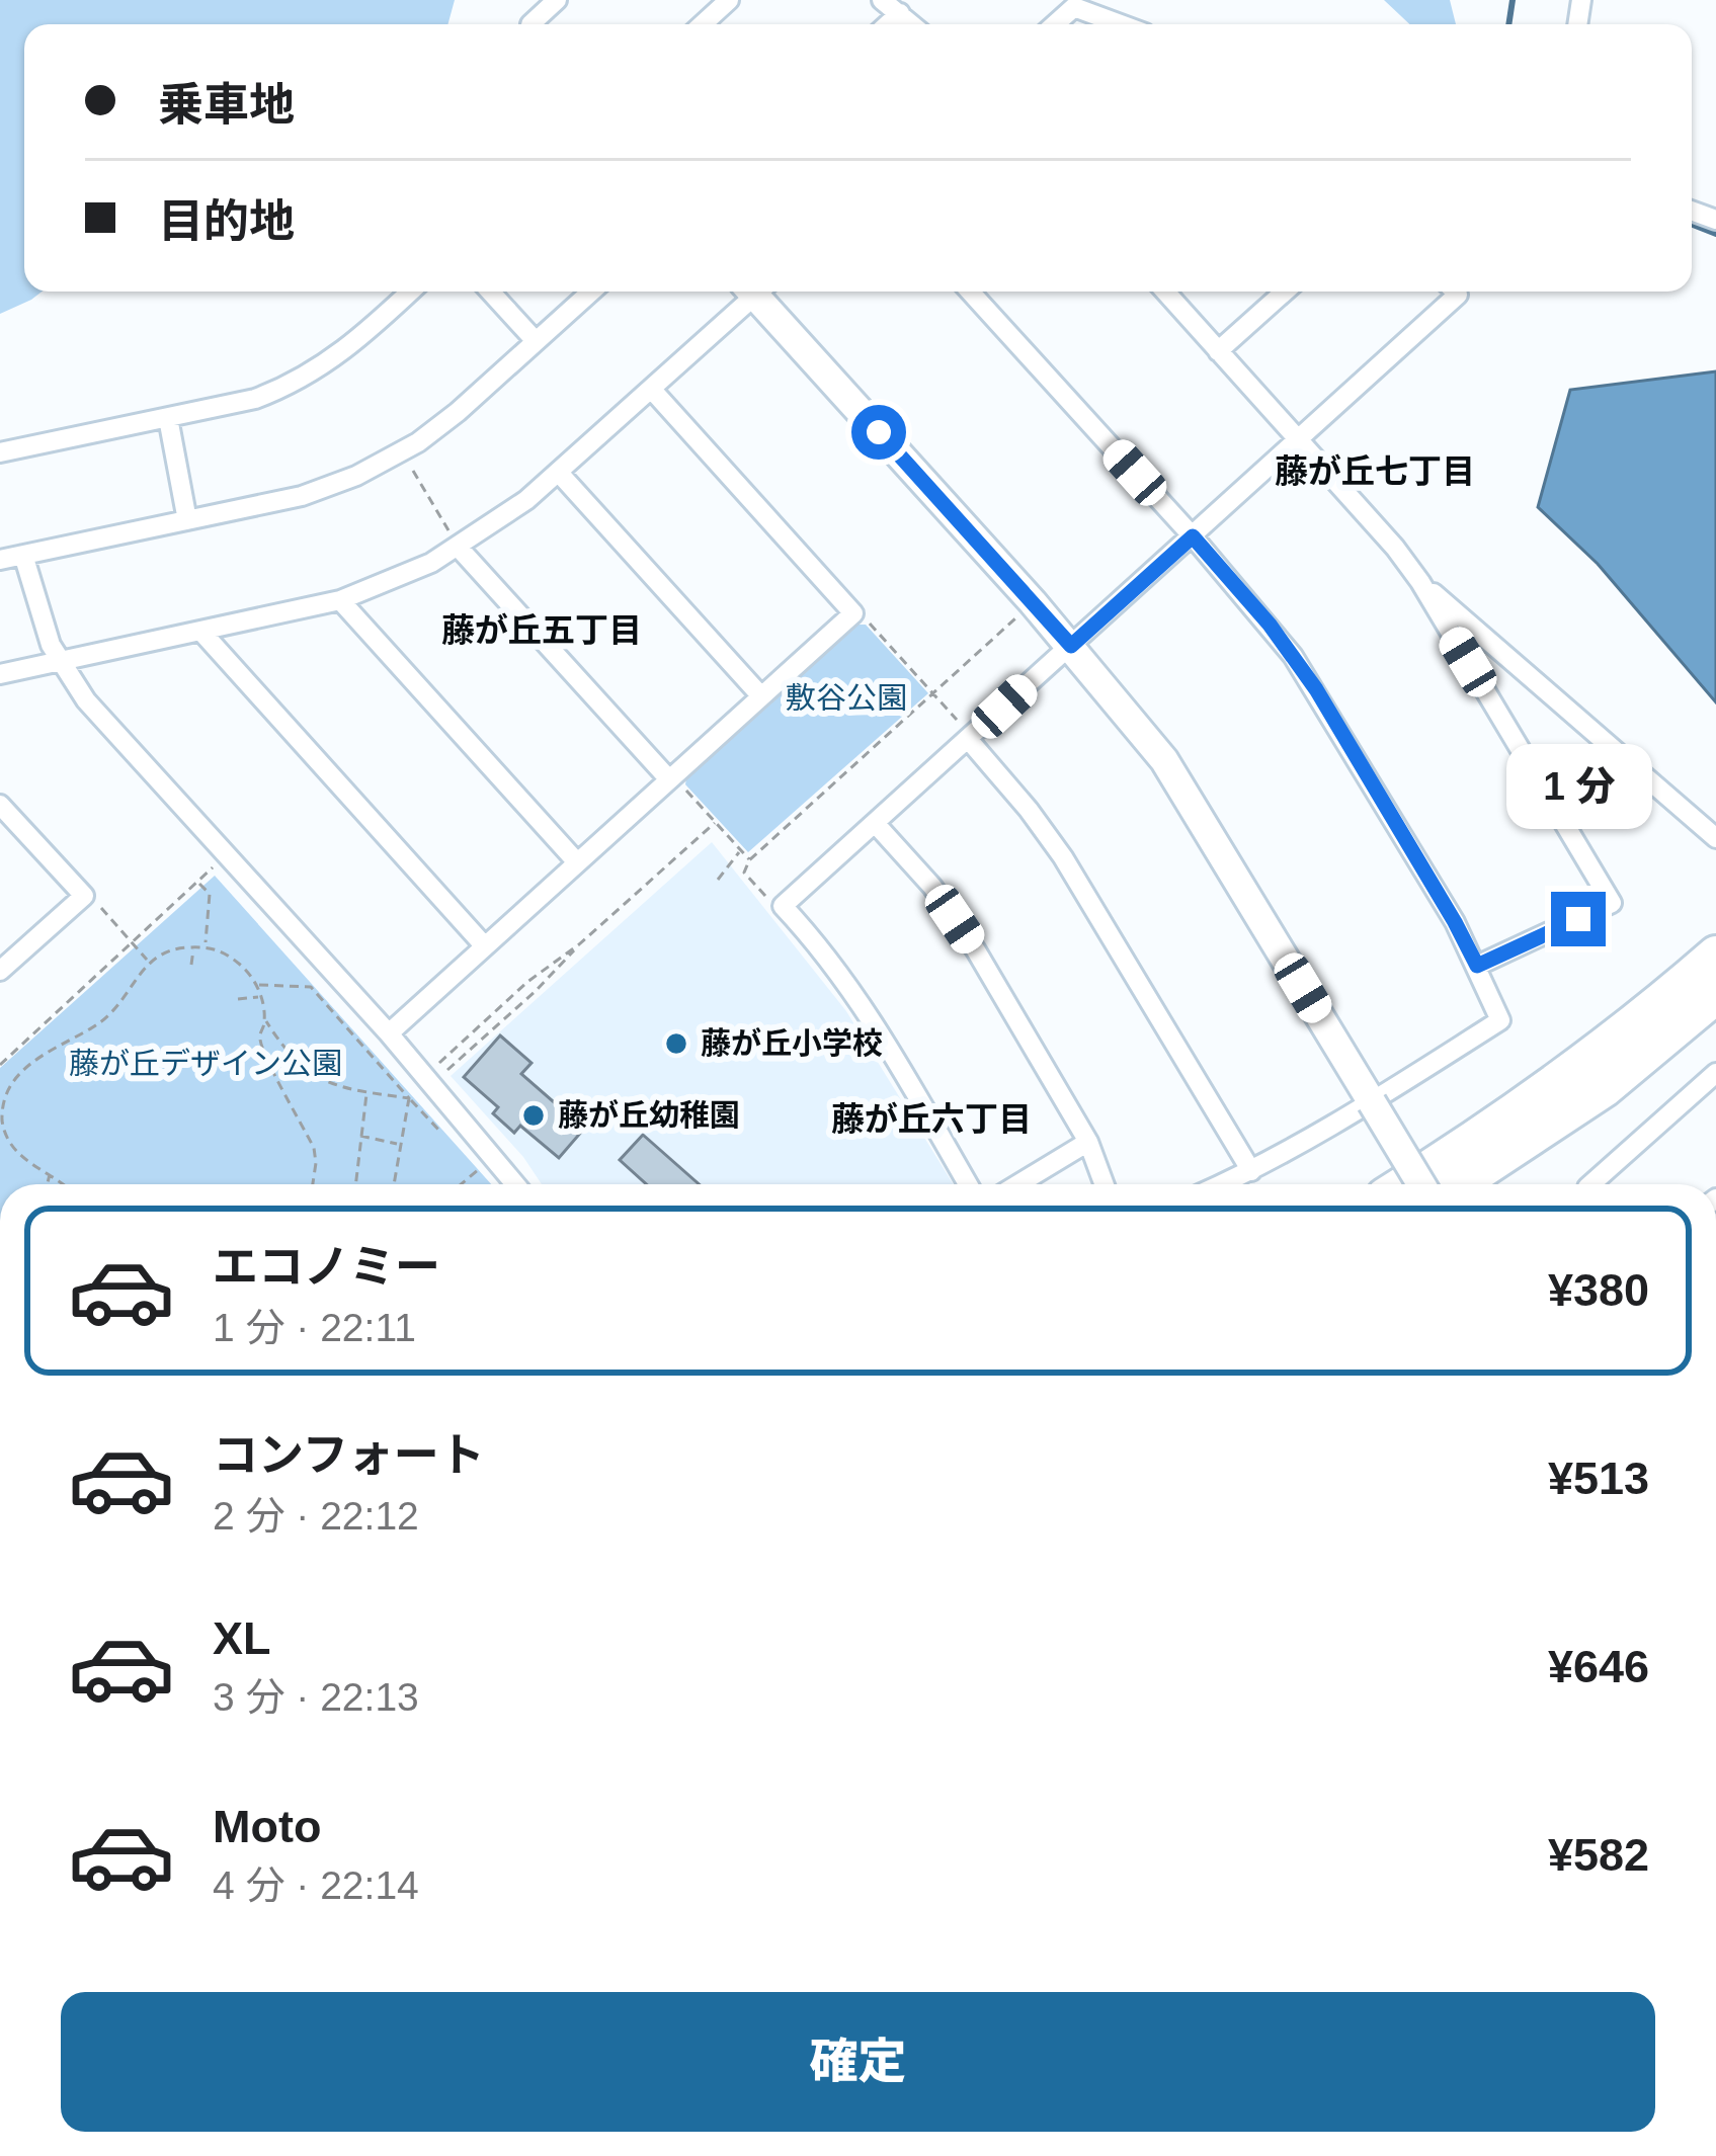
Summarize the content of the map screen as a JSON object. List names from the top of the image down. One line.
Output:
{"districts":["藤が丘七丁目","藤が丘五丁目","藤が丘六丁目"],"parks":["敷谷公園","藤が丘デザイン公園"],"places":["藤が丘小学校","藤が丘幼稚園"],"page":{"banner":["乗車地","目的地"],"bubble":"1 分","list":[{"name":"エコノミー","note":"1 分 · 22:11","value":"¥380"},{"name":"コンフォート","note":"2 分 · 22:12","value":"¥513"},{"name":"XL","note":"3 分 · 22:13","value":"¥646"},{"name":"Moto","note":"4 分 · 22:14","value":"¥582"}],"buttons":"確定"}}
